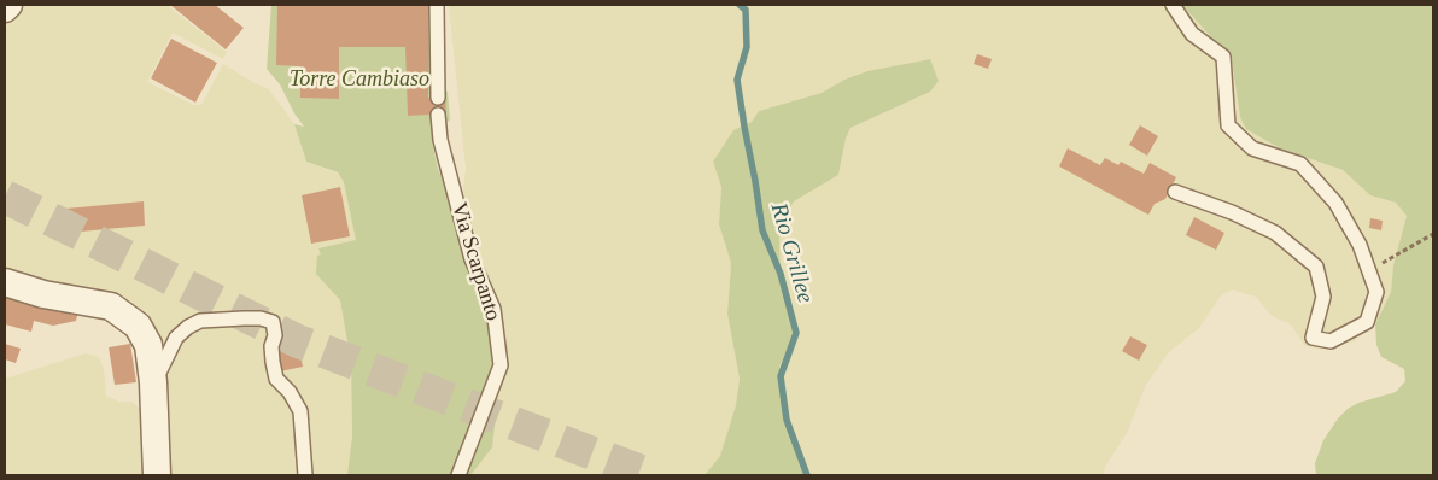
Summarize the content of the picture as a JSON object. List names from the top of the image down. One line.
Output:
{"streets":{"lane":["Via Scarpanto"]},"water":["Rio Grillee"],"parks":["Torre Cambiaso"]}
